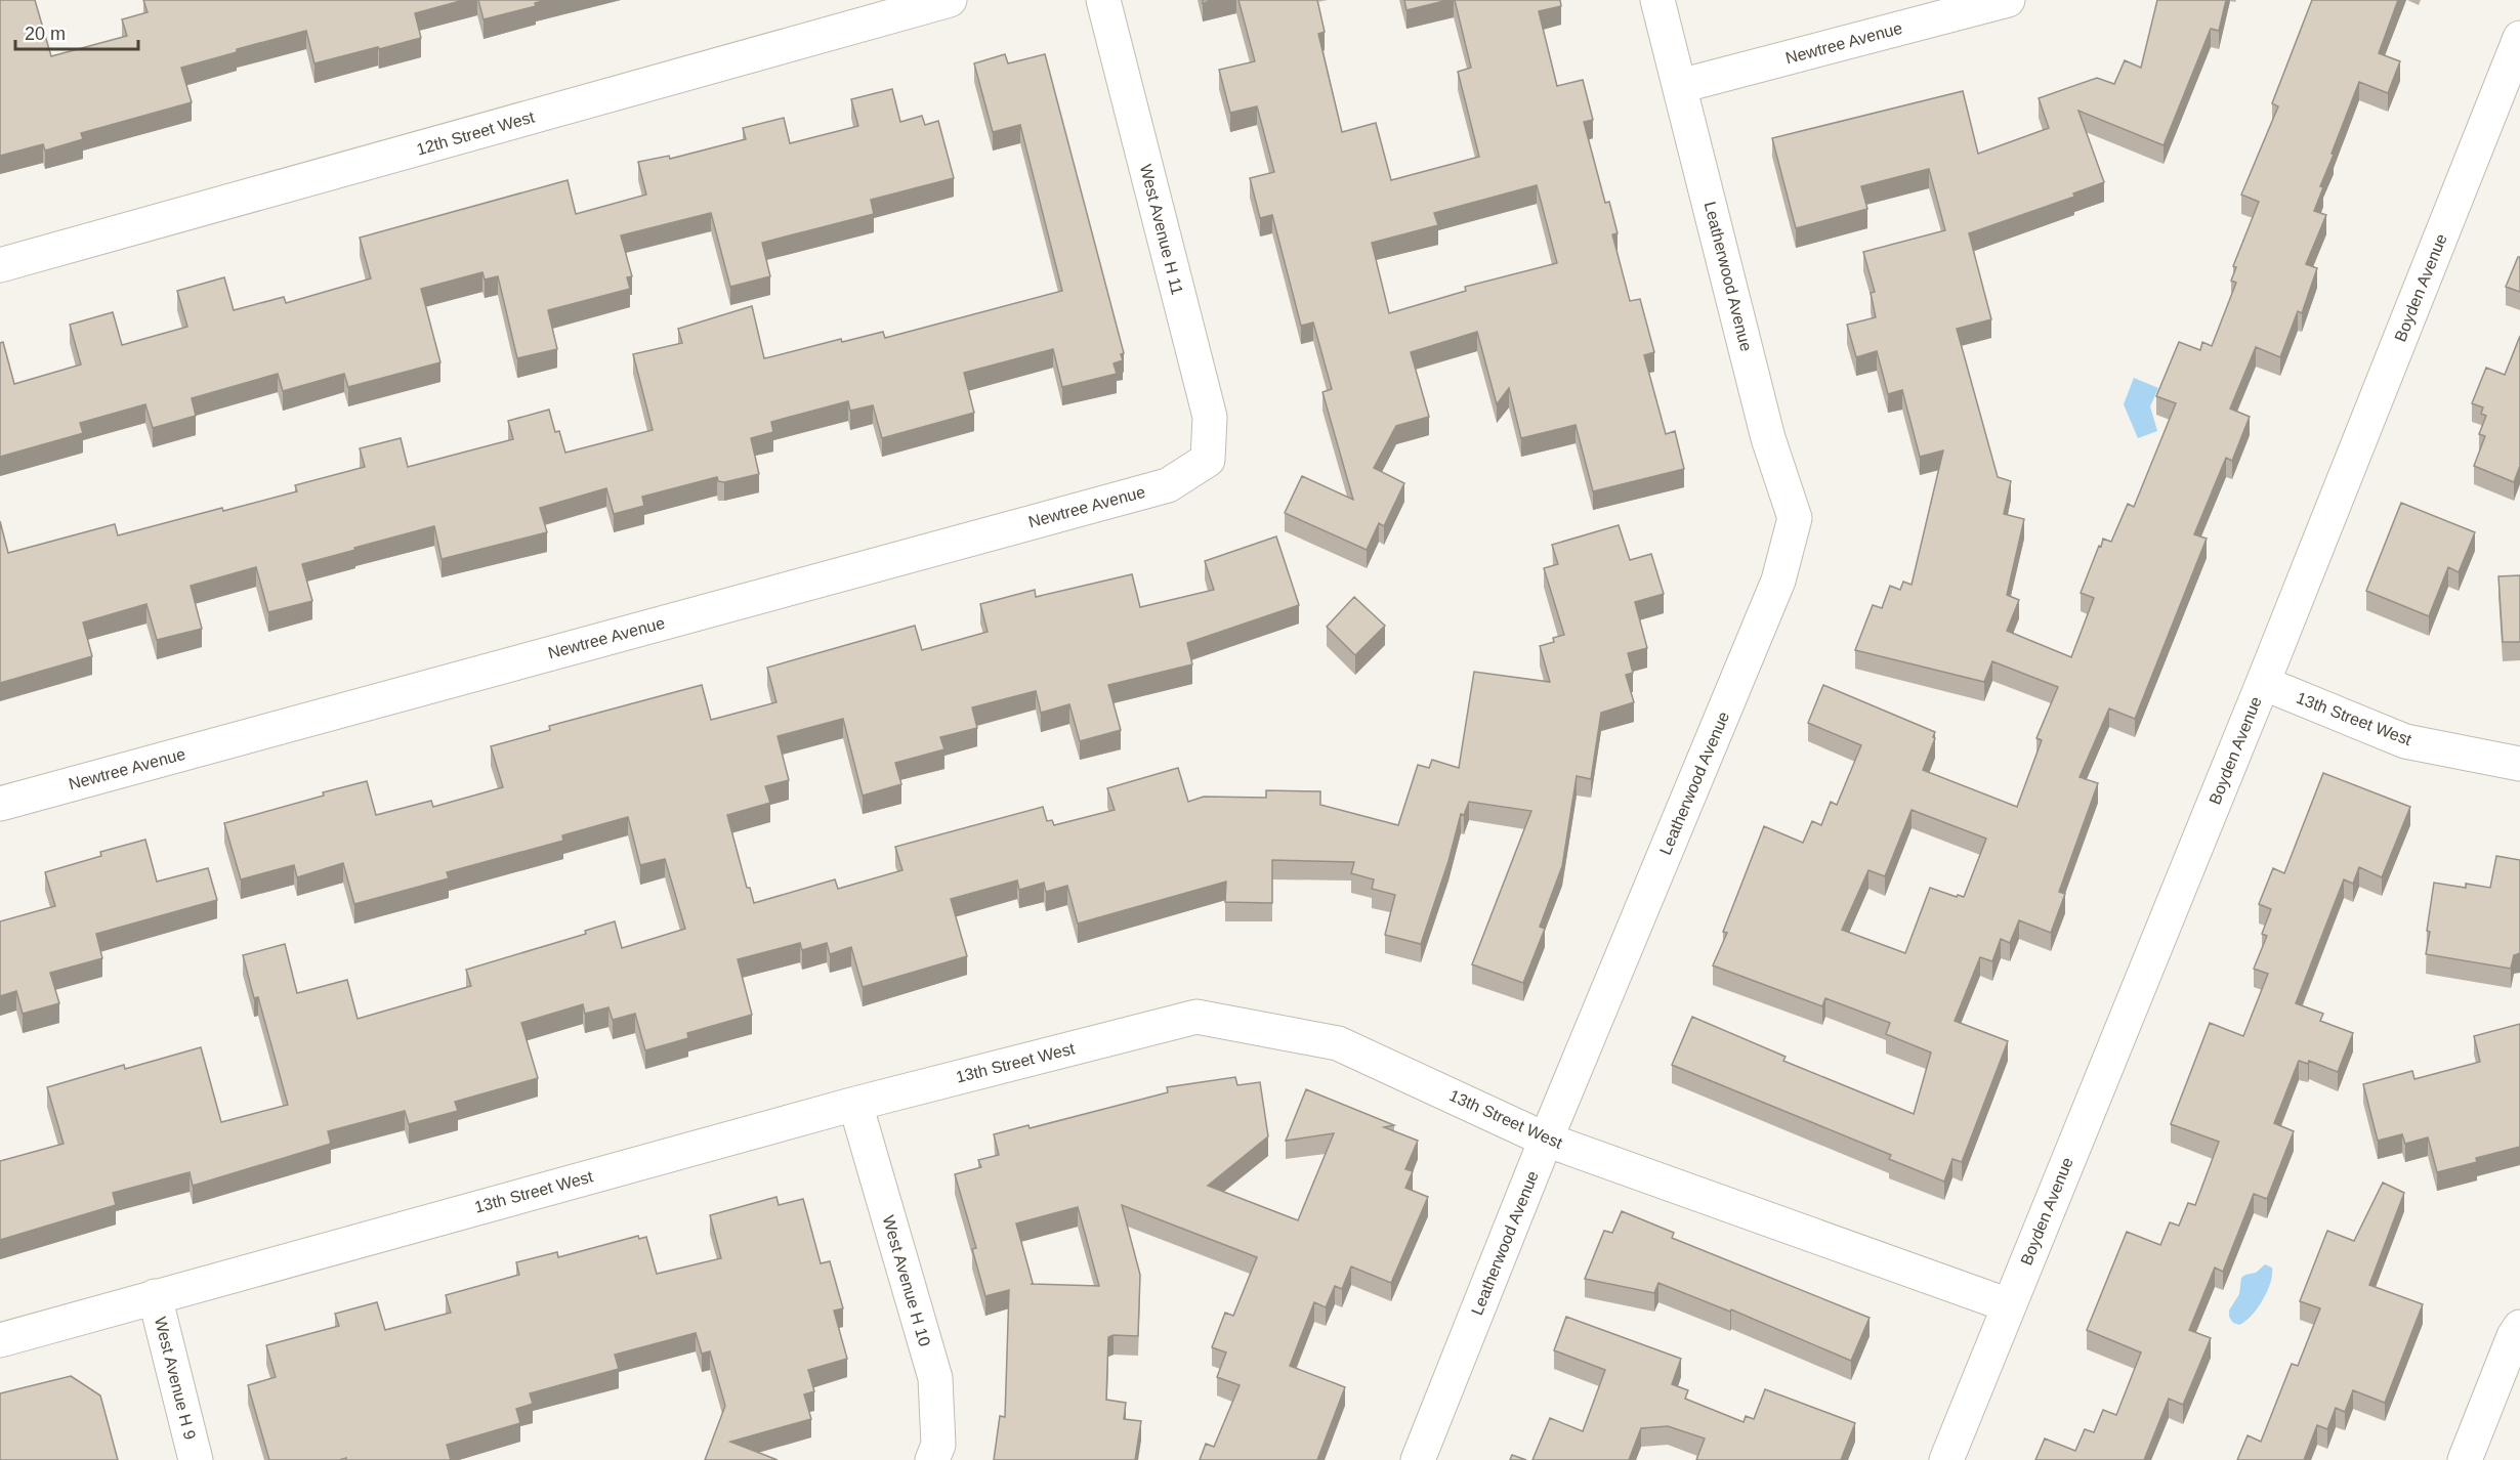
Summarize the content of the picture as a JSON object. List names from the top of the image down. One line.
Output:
{"streets":{"street":["Newtree Avenue","12th Street West","West Avenue H 11","Leatherwood Avenue","Boyden Avenue","13th Street West","West Avenue H 10","West Avenue H 9"]},"crossings":[["Newtree Avenue","West Avenue H 11"],["Newtree Avenue","Leatherwood Avenue"],["Leatherwood Avenue","13th Street West"],["Boyden Avenue","13th Street West"],["13th Street West","West Avenue H 10"],["13th Street West","West Avenue H 9"]],"scale_bar":"20 m"}
